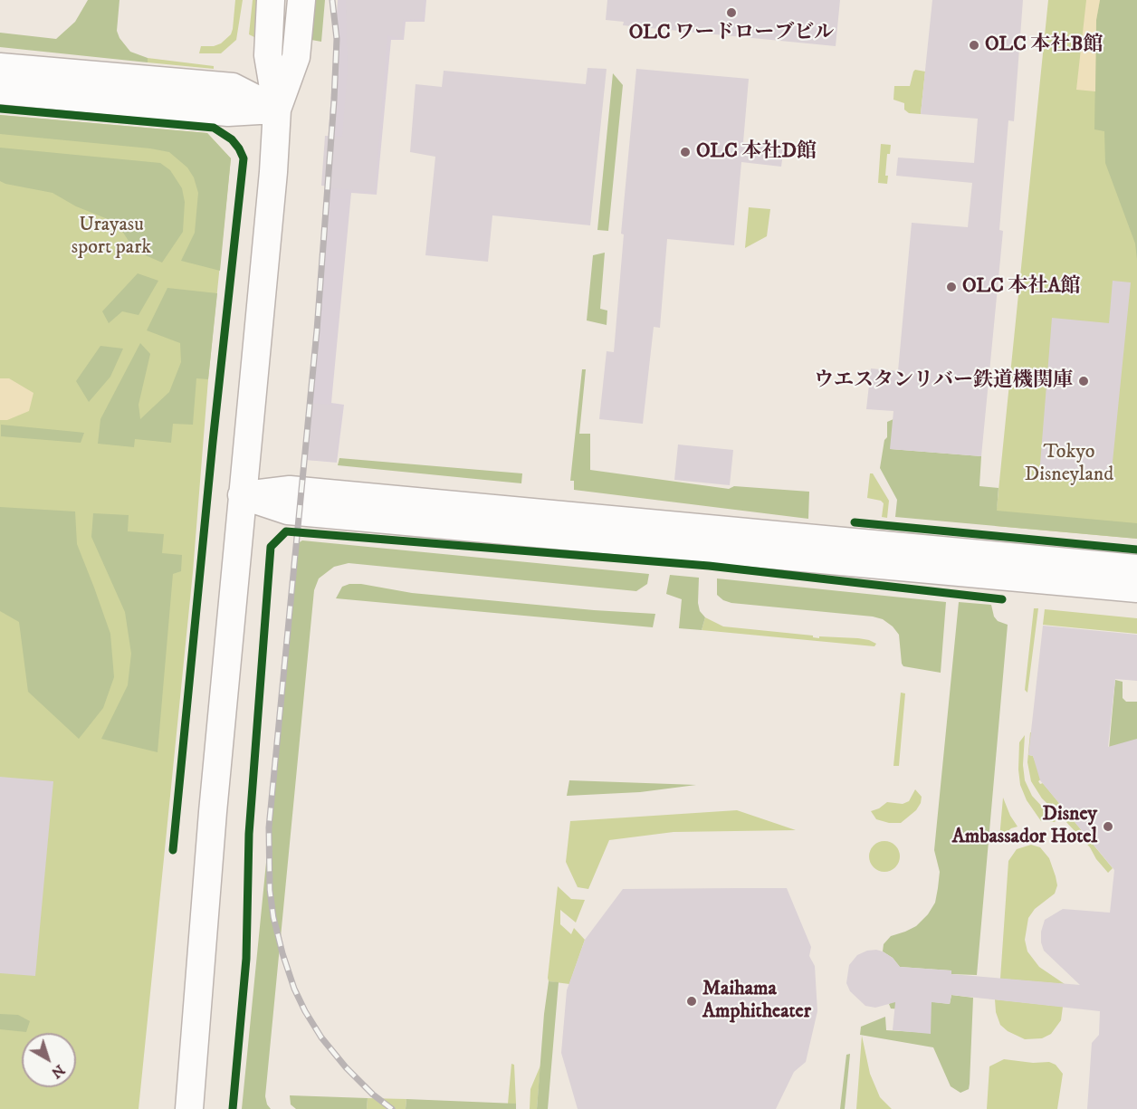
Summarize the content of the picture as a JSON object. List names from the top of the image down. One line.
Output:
{"parks":["Urayasu sport park","Tokyo Disneyland"],"places":["OLC ワードローブビル","OLC 本社B館","OLC 本社D館","OLC 本社A館","ウエスタンリバー鉄道機関庫","Disney Ambassador Hotel","Maihama Amphitheater"],"north":"bottom right"}
